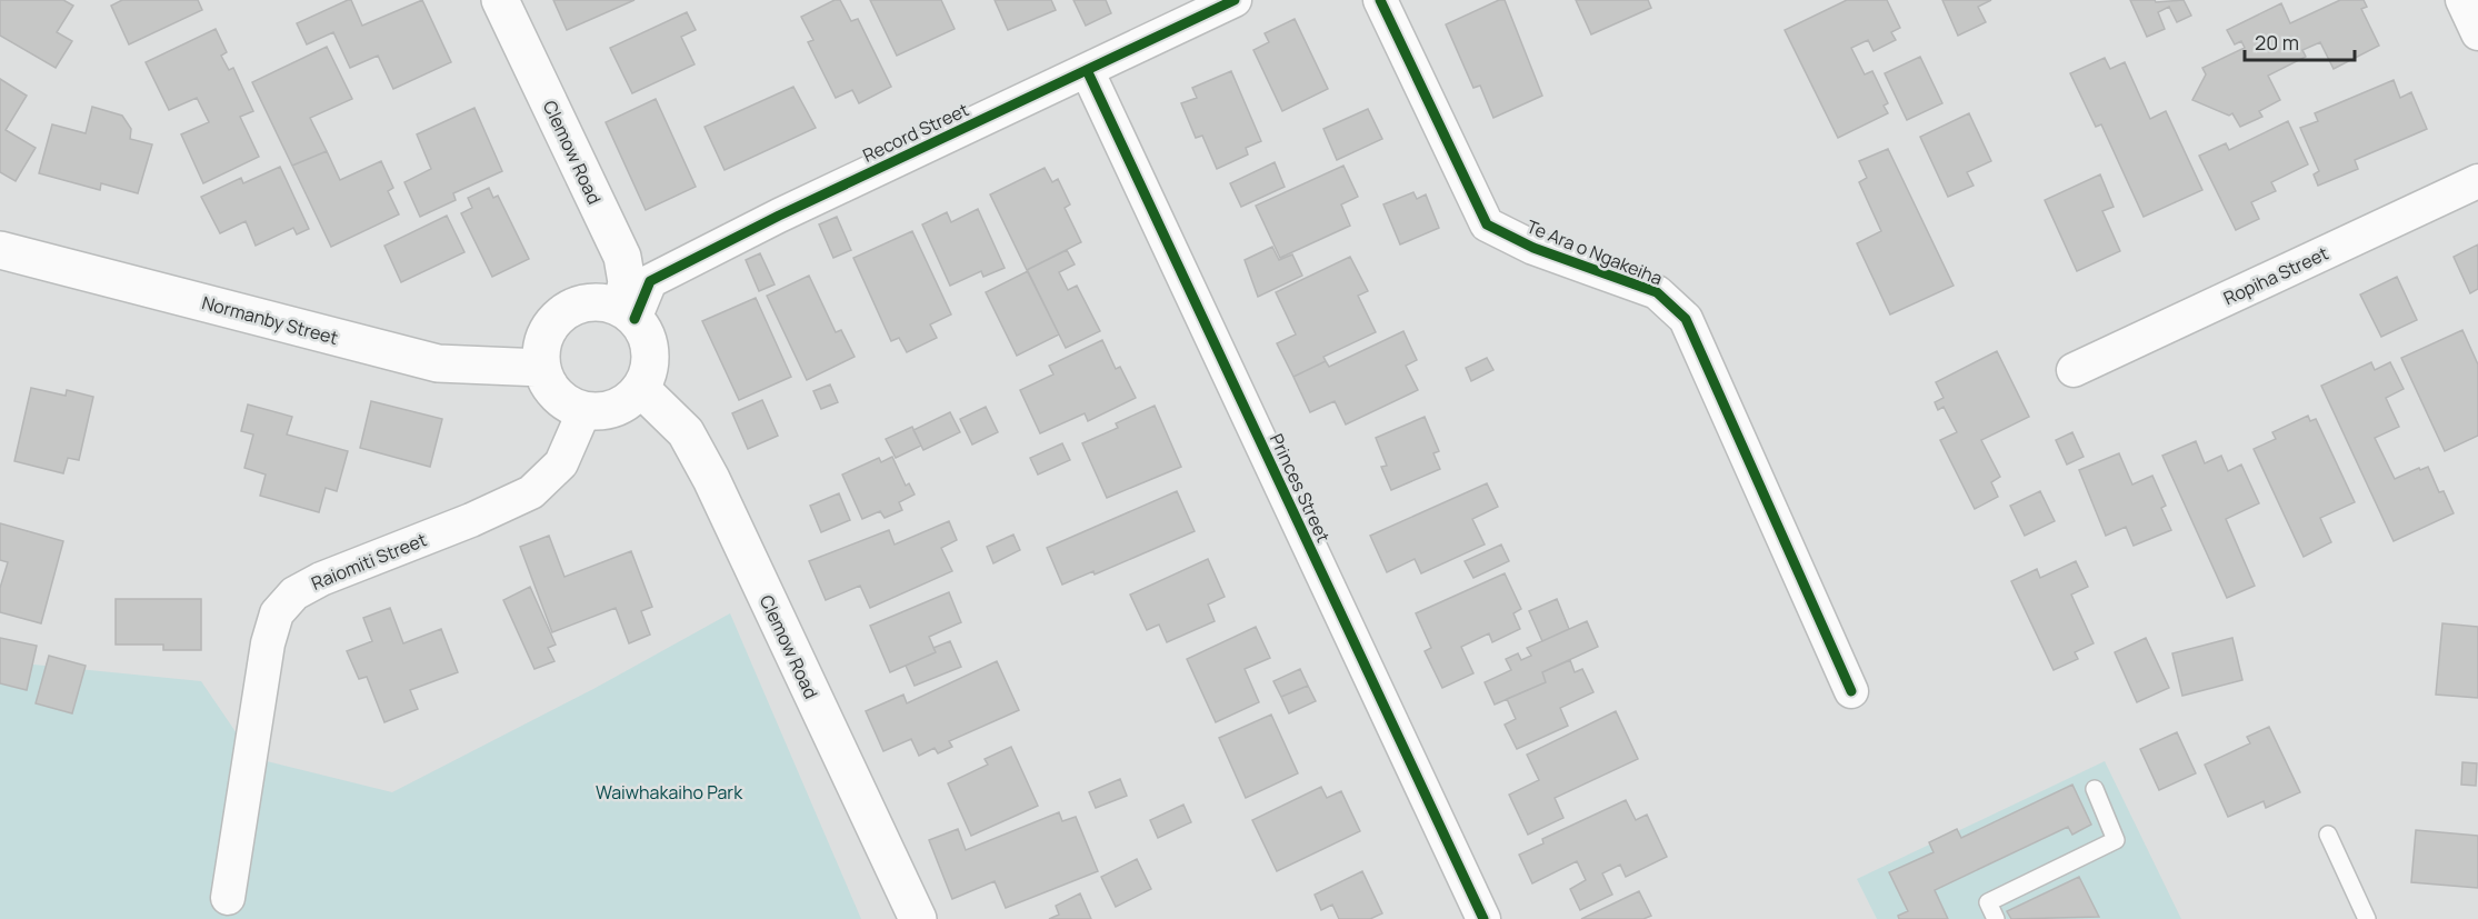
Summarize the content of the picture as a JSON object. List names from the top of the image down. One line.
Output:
{"streets":{"street":["Record Street","Clemow Road","Te Ara o Ngakeiha","Ropiha Street","Normanby Street","Princes Street","Raiomiti Street"]},"crossings":[["Record Street","Clemow Road"],["Record Street","Normanby Street"],["Record Street","Princes Street"],["Record Street","Raiomiti Street"],["Clemow Road","Normanby Street"],["Clemow Road","Raiomiti Street"],["Normanby Street","Raiomiti Street"]],"parks":["Waiwhakaiho Park"],"scale_bar":"20 m"}
